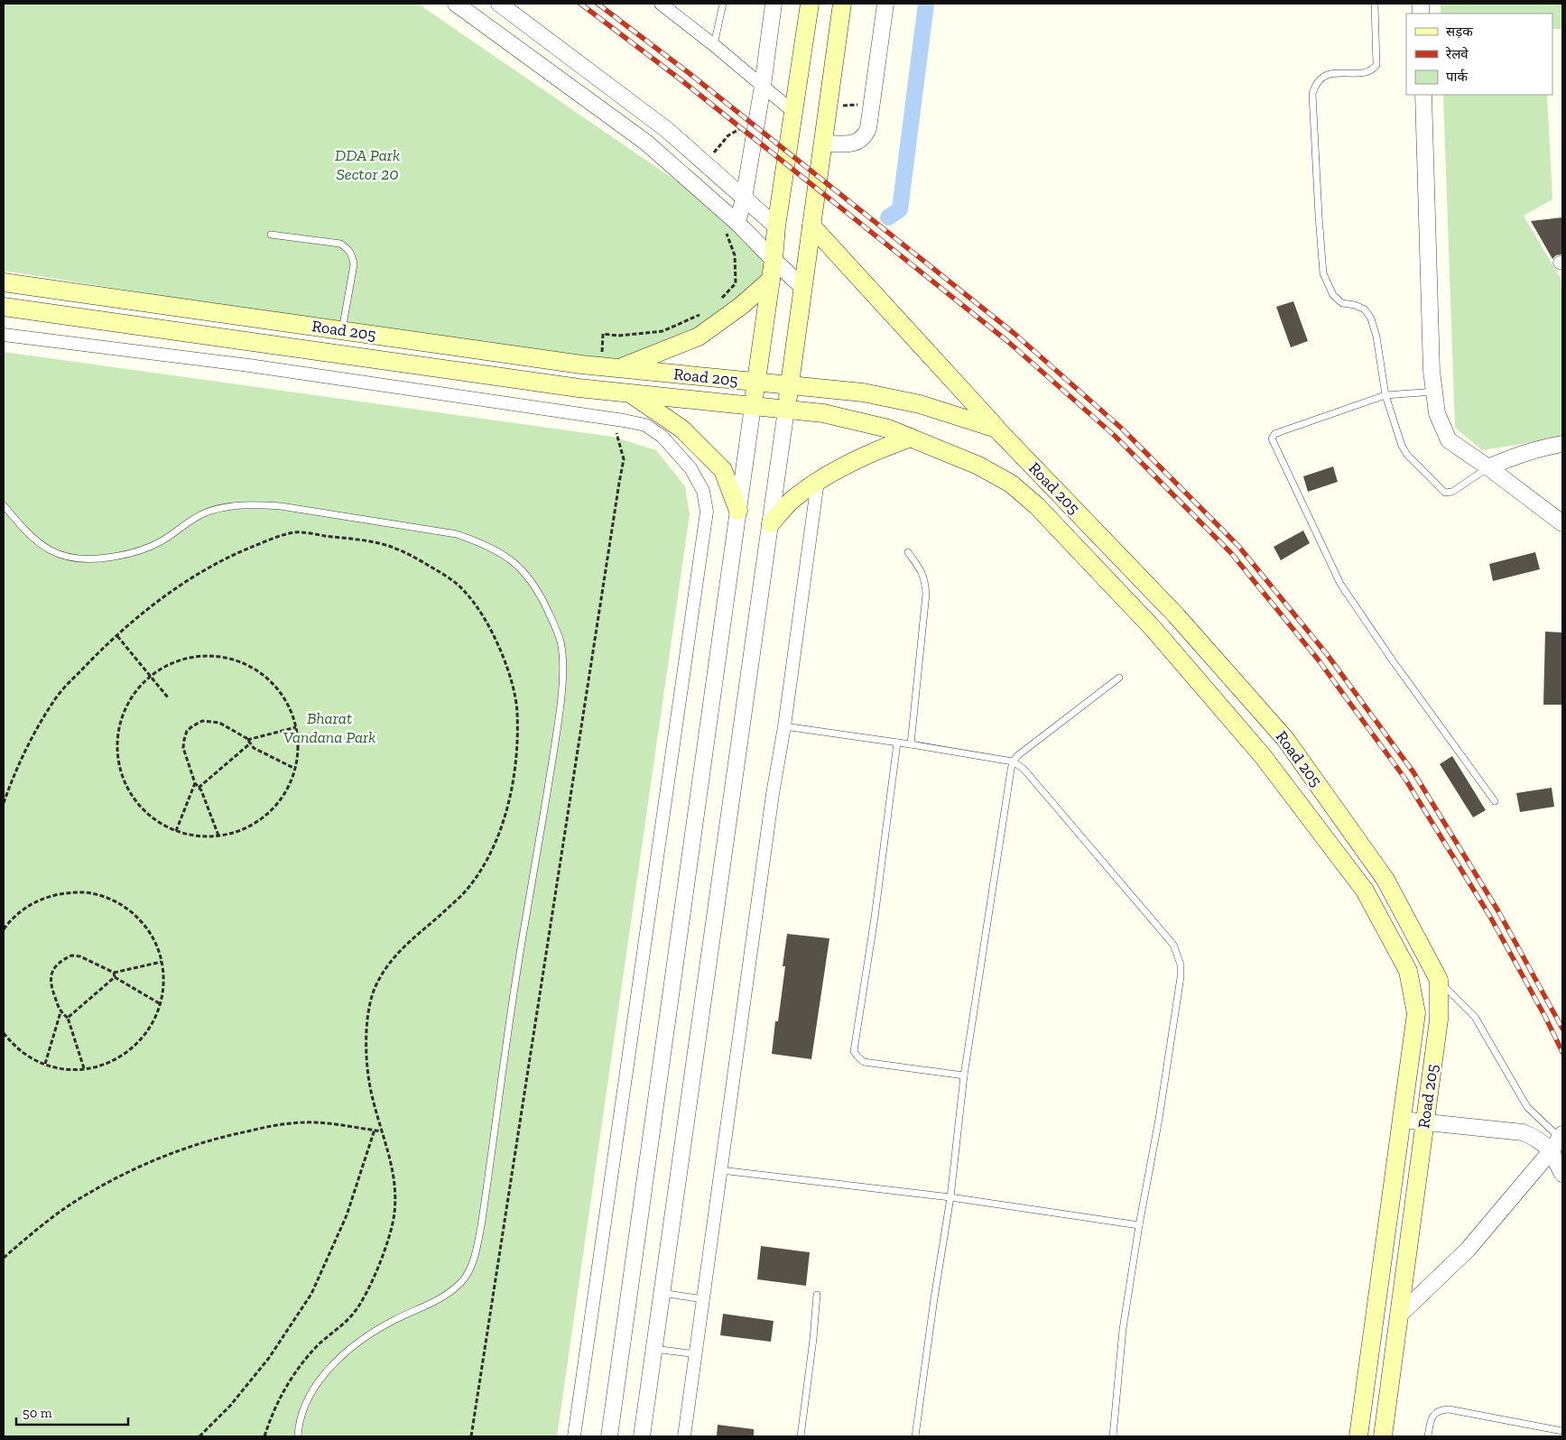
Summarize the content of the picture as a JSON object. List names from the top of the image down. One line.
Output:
{"streets":{"main road":["Road 205"]},"parks":["DDA Park Sector 20","Bharat Vandana Park"],"legend":["सड़क","रेलवे","पार्क"],"scale_bar":"50 m"}
